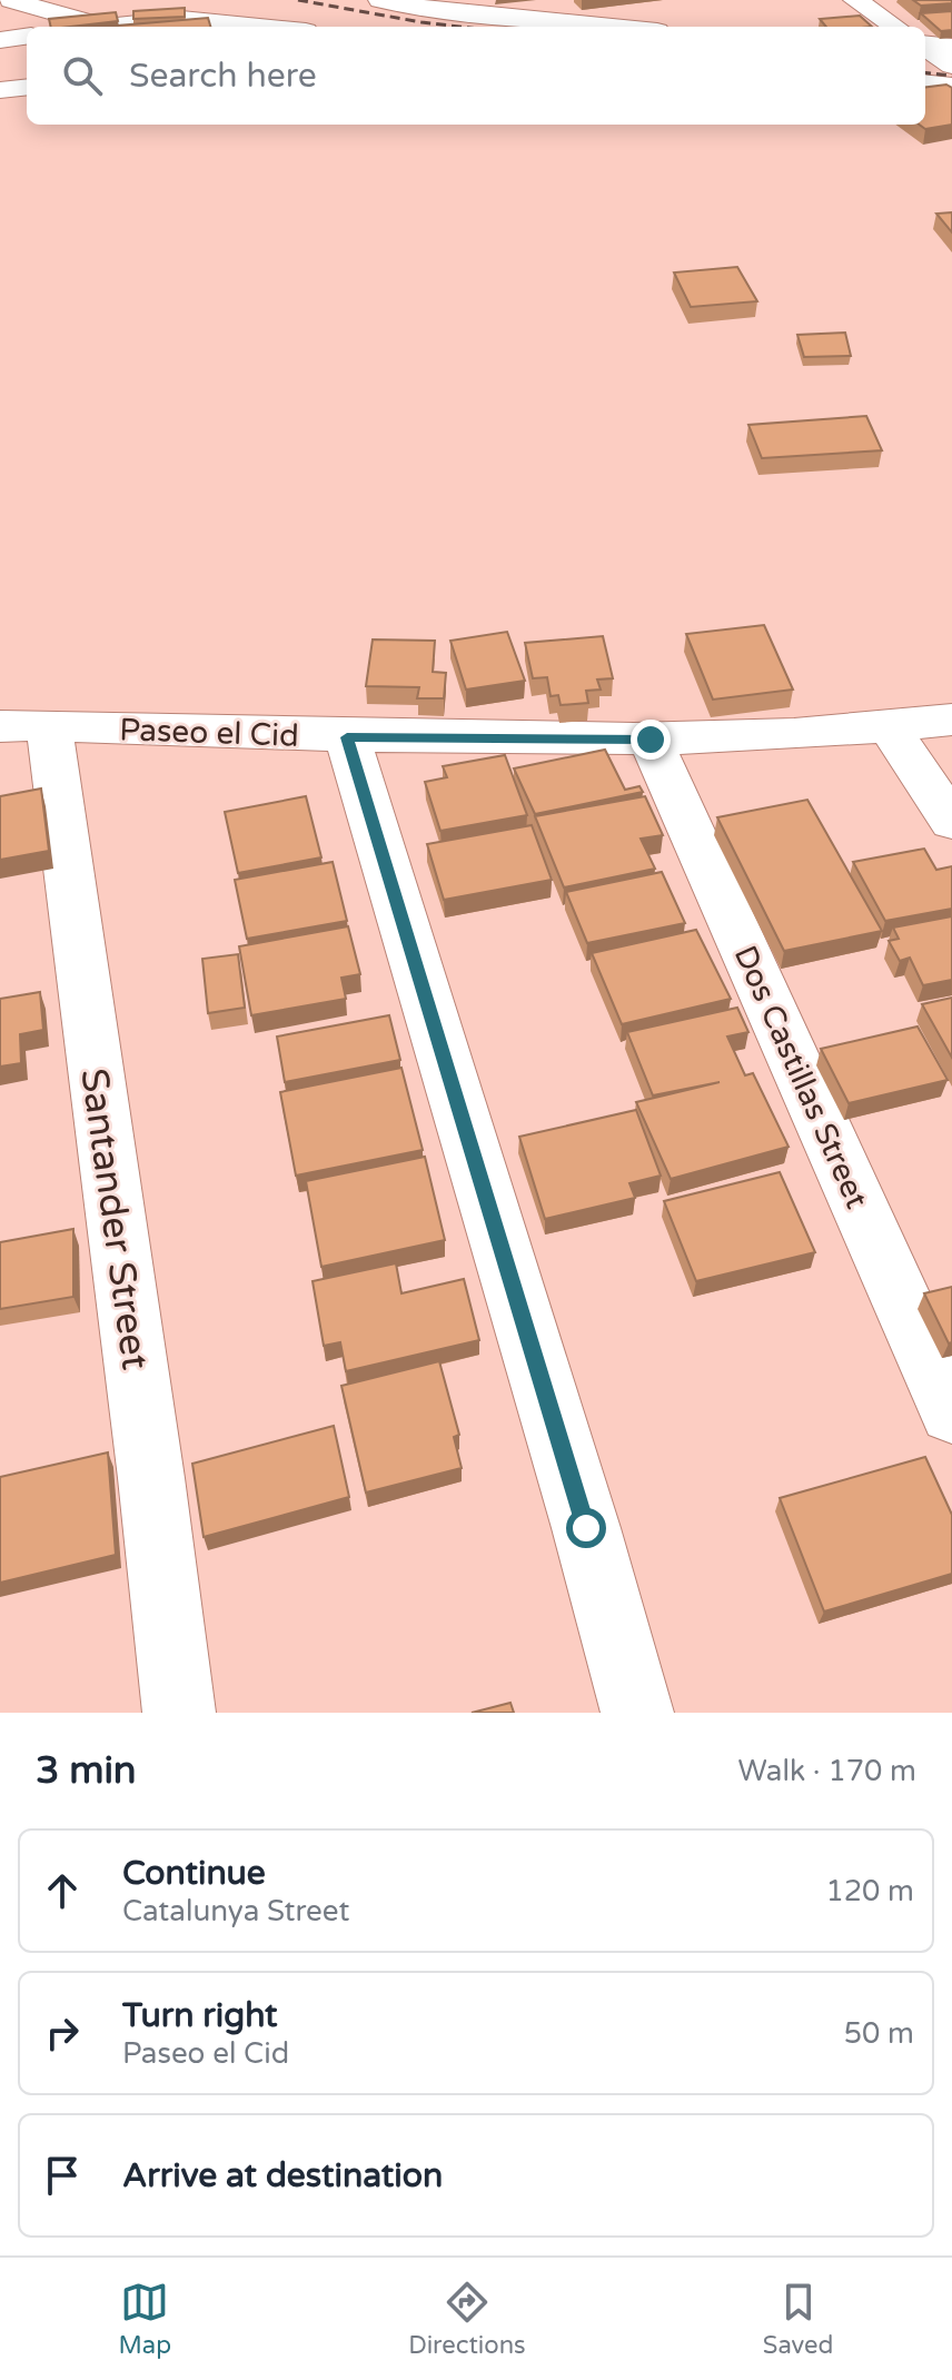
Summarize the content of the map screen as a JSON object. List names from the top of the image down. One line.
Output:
{"streets":{"street":["Paseo el Cid","Dos Castillas Street","Santander Street"]},"crossings":[["Paseo el Cid","Dos Castillas Street"],["Paseo el Cid","Santander Street"]],"page":{"search":"Search here","heading":["3 min","Walk · 170 m"],"list":[["Continue","Catalunya Street","120 m"],["Turn right","Paseo el Cid","50 m"],"Arrive at destination"],"nav":["Map","Directions","Saved"]}}
